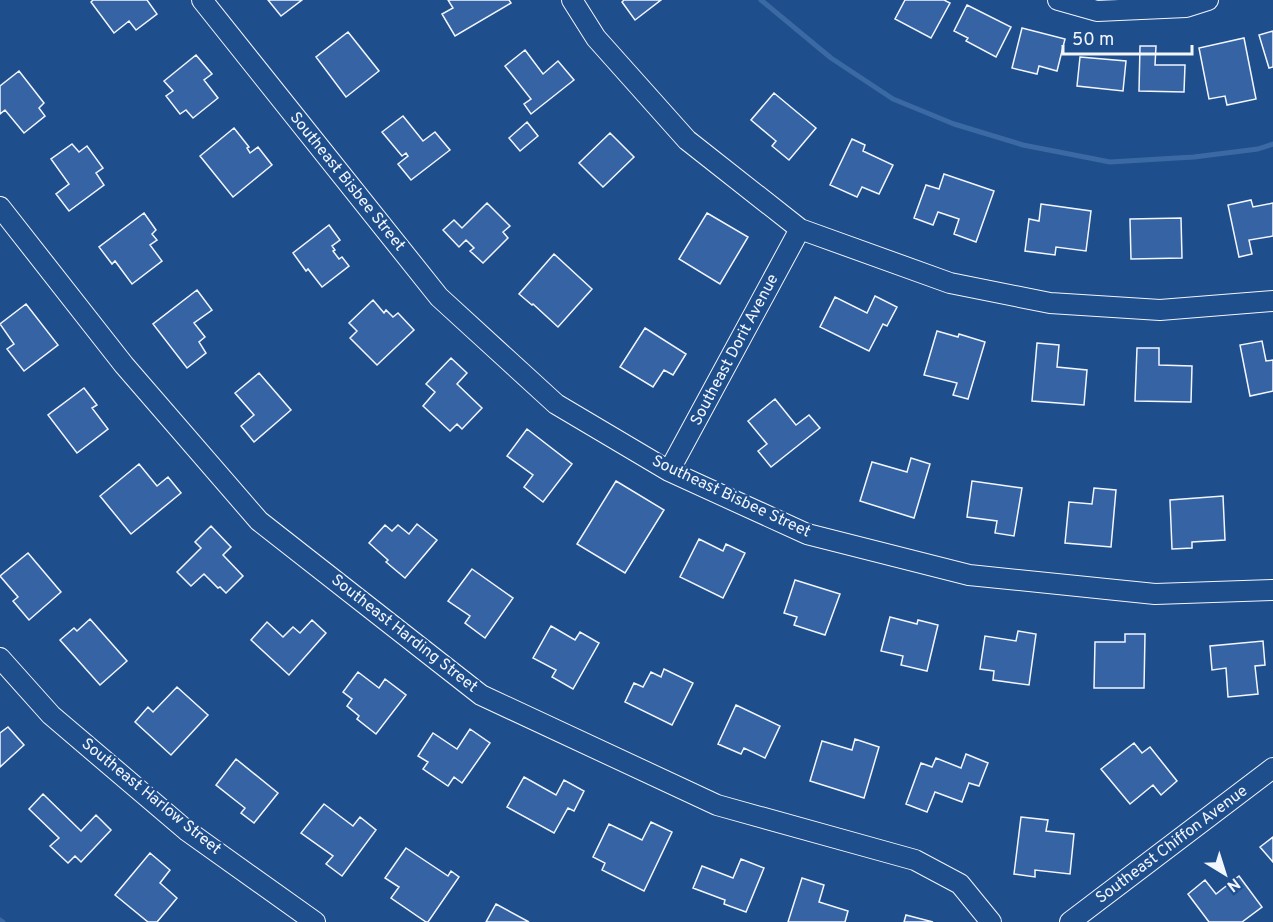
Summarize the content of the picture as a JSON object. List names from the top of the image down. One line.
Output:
{"streets":{"street":["Southeast Bisbee Street","Southeast Dorit Avenue","Southeast Harding Street","Southeast Harlow Street","Southeast Chiffon Avenue"]},"crossings":[["Southeast Bisbee Street","Southeast Dorit Avenue"]],"scale_bar":"50 m","north":"bottom right"}
